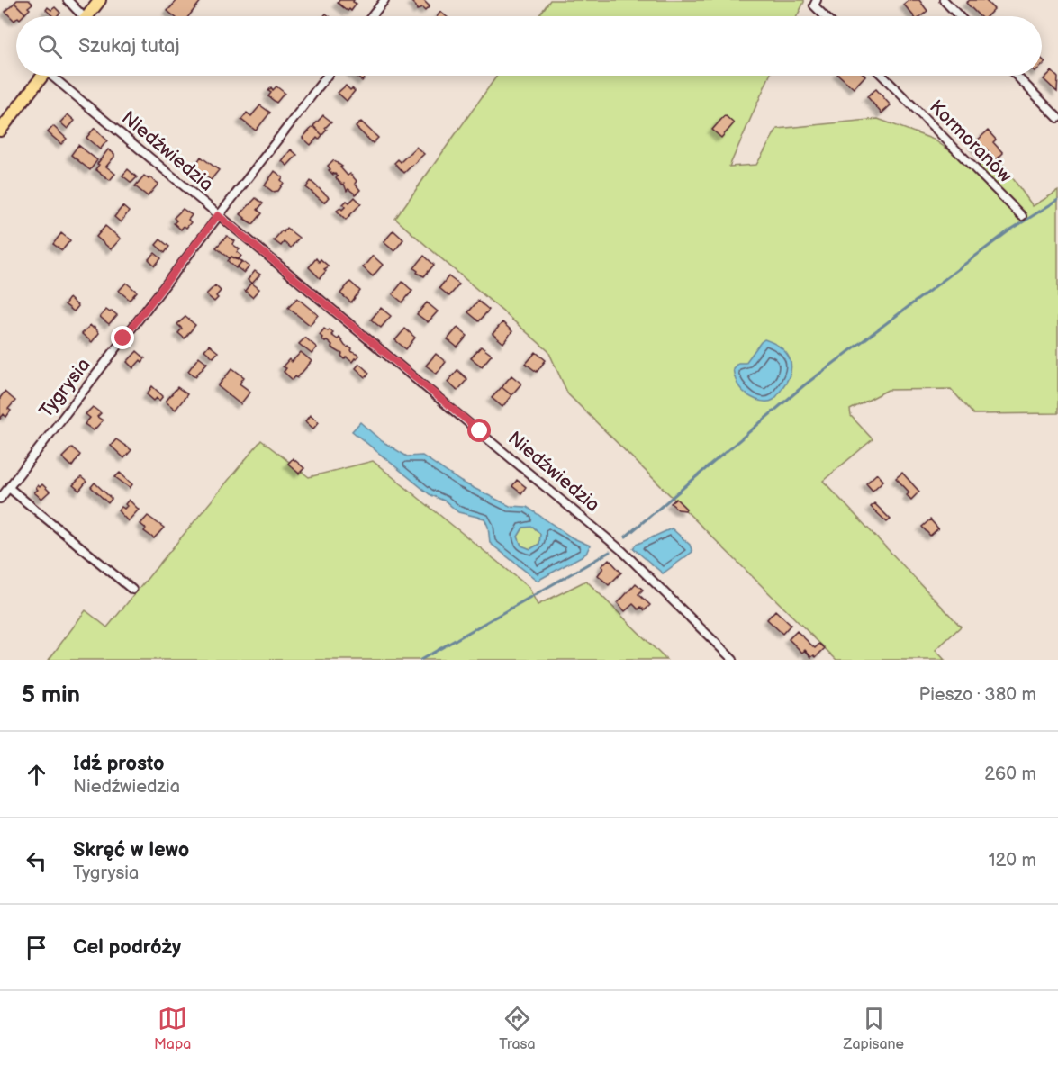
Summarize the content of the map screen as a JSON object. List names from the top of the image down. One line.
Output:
{"streets":{"street":["Kormoranów","Niedźwiedzia","Tygrysia"]},"crossings":[["Niedźwiedzia","Tygrysia"]],"page":{"search":"Szukaj tutaj","heading":["5 min","Pieszo · 380 m"],"list":[["Idź prosto","Niedźwiedzia","260 m"],["Skręć w lewo","Tygrysia","120 m"],"Cel podróży"],"nav":["Mapa","Trasa","Zapisane"]}}
